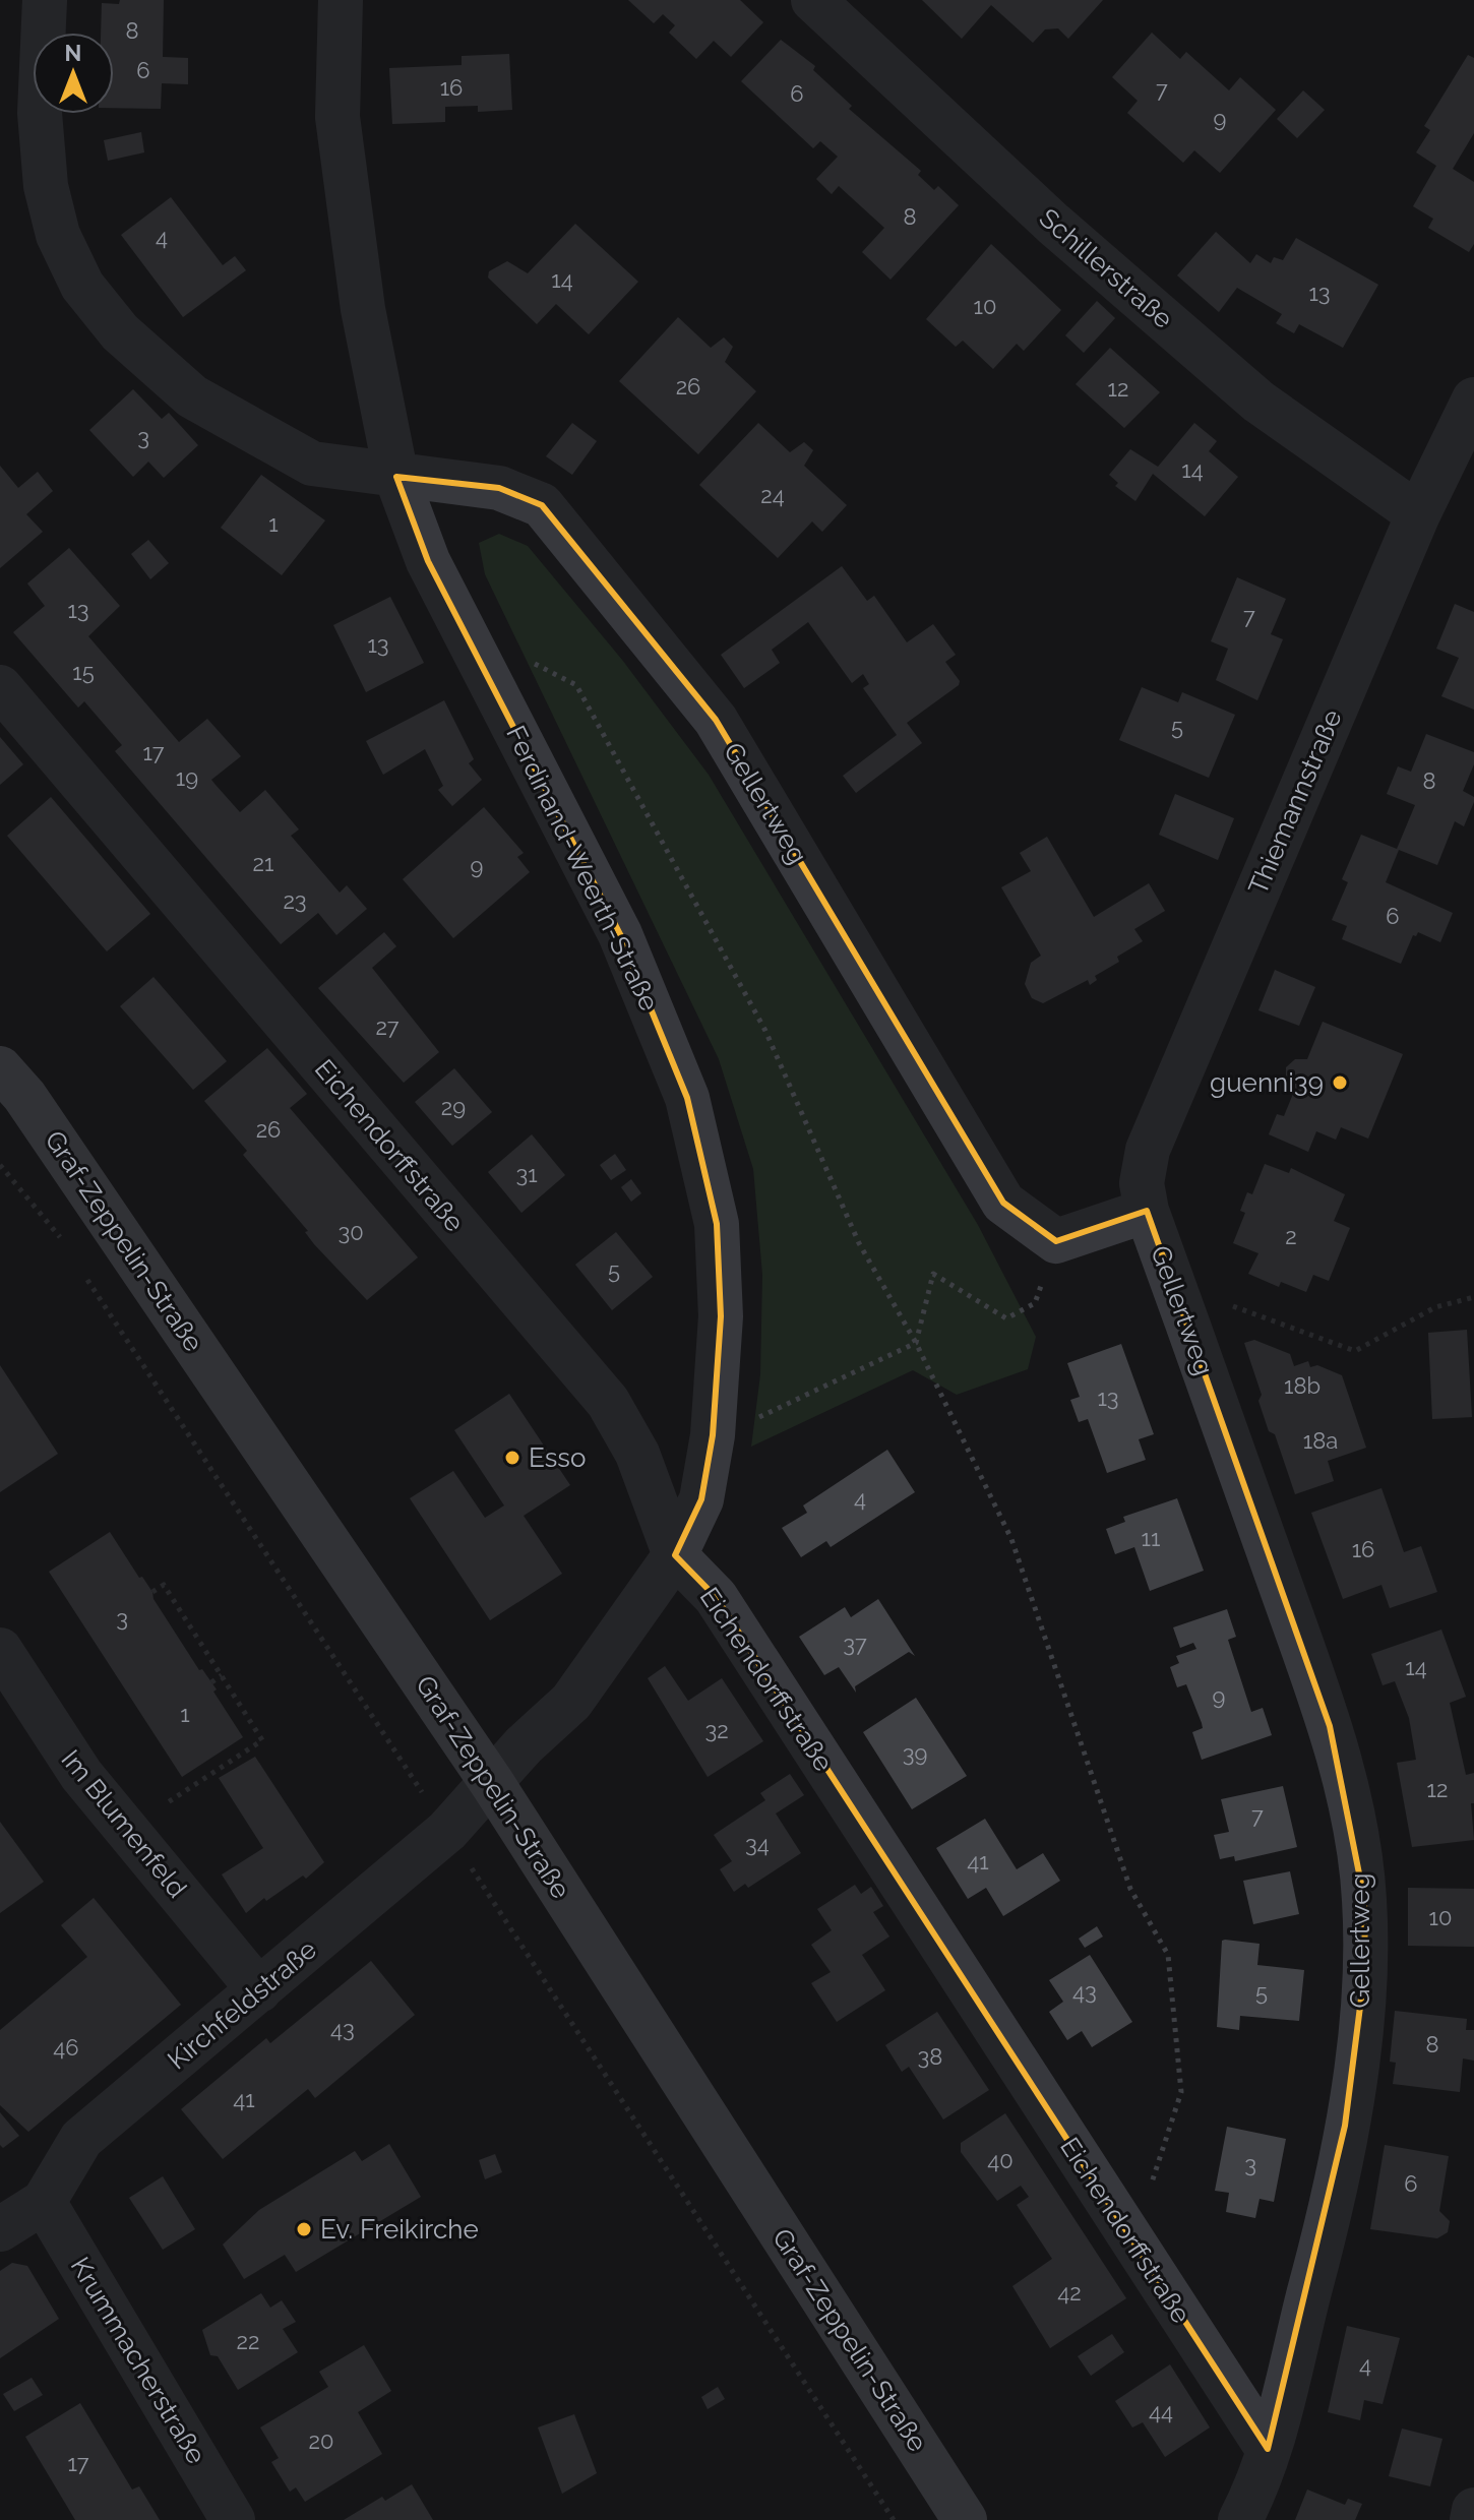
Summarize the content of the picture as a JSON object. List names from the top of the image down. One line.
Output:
{"streets":{"main road":["Graf-Zeppelin-Straße"],"street":["Schillerstraße","Thiemannstraße","Gellertweg","Ferdinand-Weerth-Straße","Eichendorffstraße","Im Blumenfeld","Kirchfeldstraße","Krummacherstraße"]},"crossings":[["Schillerstraße","Thiemannstraße"],["Thiemannstraße","Gellertweg"],["Gellertweg","Ferdinand-Weerth-Straße"],["Gellertweg","Eichendorffstraße"],["Ferdinand-Weerth-Straße","Eichendorffstraße"],["Ferdinand-Weerth-Straße","Graf-Zeppelin-Straße"],["Ferdinand-Weerth-Straße","Kirchfeldstraße"],["Graf-Zeppelin-Straße","Kirchfeldstraße"],["Im Blumenfeld","Kirchfeldstraße"],["Kirchfeldstraße","Krummacherstraße"]],"places":["guenni39","Esso","Ev. Freikirche"],"house_numbers":["8","6","16","7","6","9","8","4","14","13","10","26","12","3","14","24","1","13","7","13","15","5","17","19","8","21","9","23","6","27","29","26","31","30","2","5","18b","13","18a","4","11","16","3","37","14","9","1","32","39","12","7","34","41","10","43","5","43","8","46","38","41","40","3","6","42","22","4","44","20","17"],"north":"top"}
